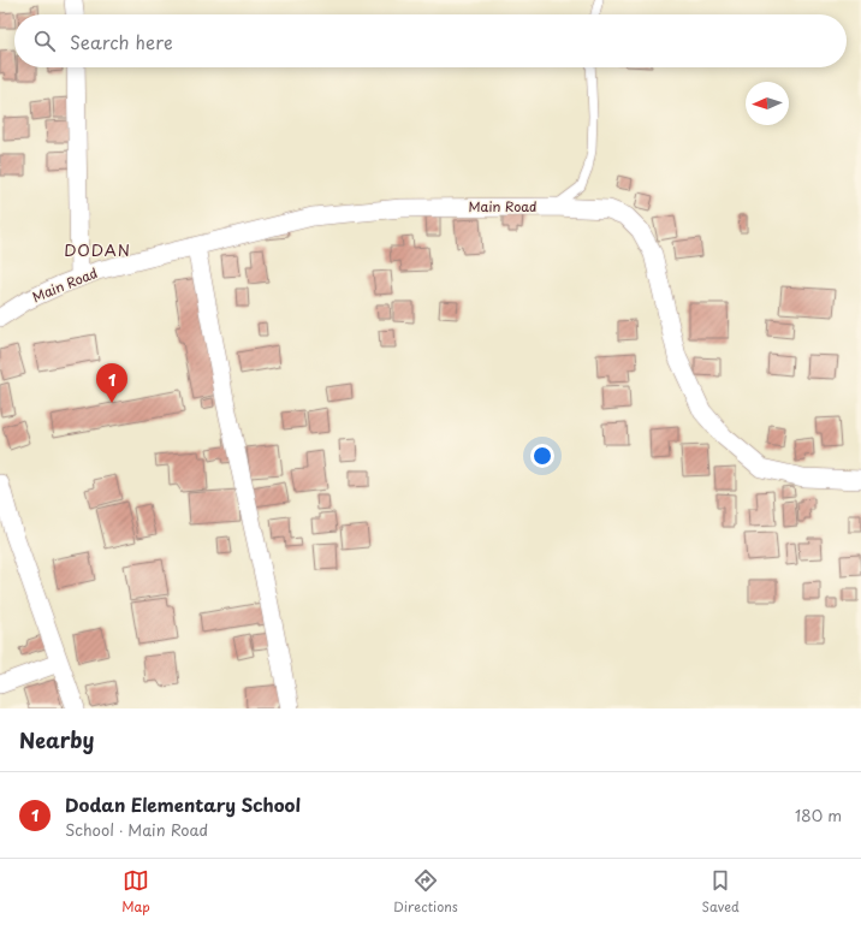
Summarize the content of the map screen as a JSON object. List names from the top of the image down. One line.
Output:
{"streets":{"street":["Main Road"]},"districts":["DODAN"],"north":"left","page":{"search":"Search here","pins":"1","heading":"Nearby","list":[{"mark":"1","name":"Dodan Elementary School","note":"School · Main Road","value":"180 m"}],"nav":["Map","Directions","Saved"]}}
